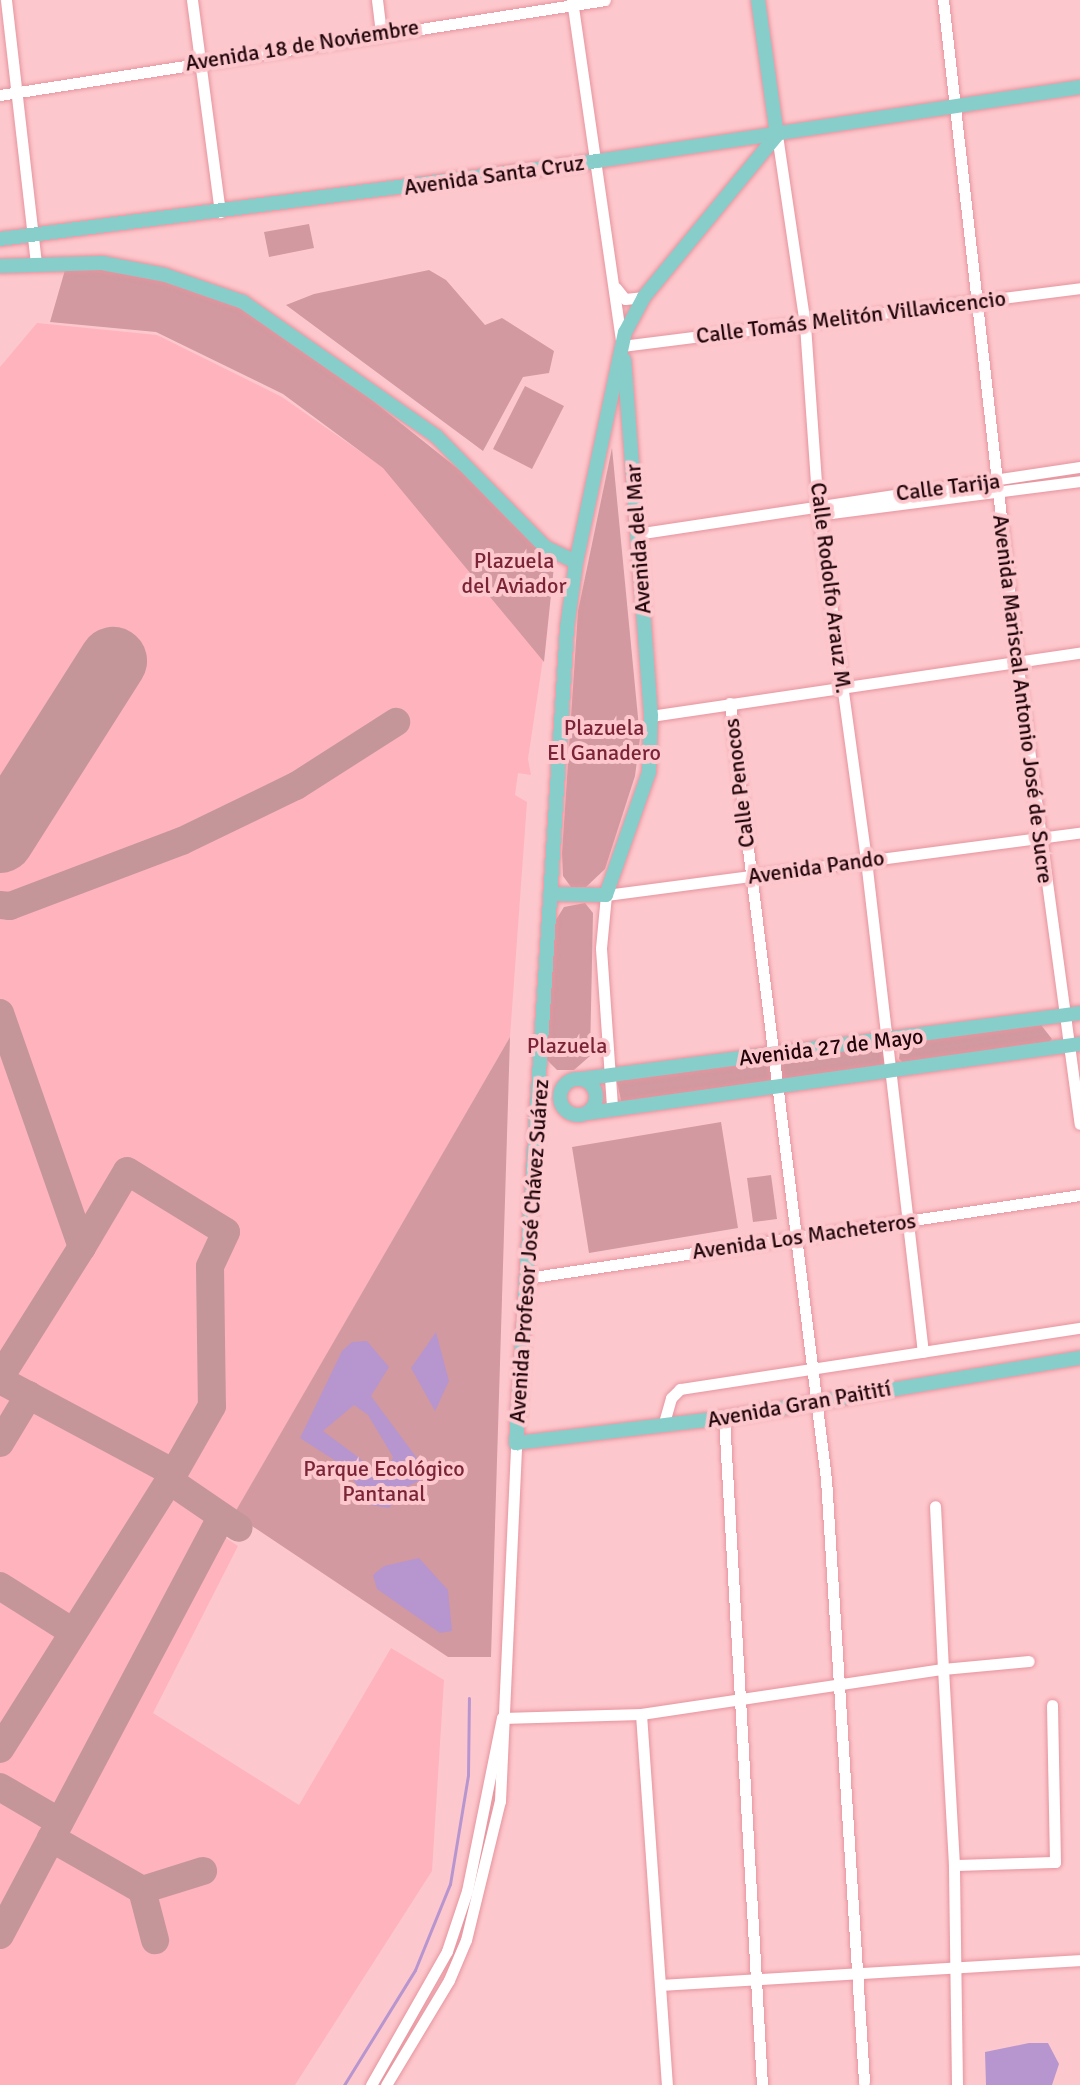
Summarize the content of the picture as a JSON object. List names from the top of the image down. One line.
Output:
{"streets":{"main road":["Avenida Santa Cruz","Avenida del Mar","Avenida Pando","Avenida 27 de Mayo","Avenida Profesor José Chávez Suárez","Avenida Gran Paitití"],"street":["Avenida 18 de Noviembre","Calle Tomás Melitón Villavicencio","Calle Tarija","Calle Rodolfo Arauz M.","Avenida Mariscal Antonio José de Sucre","Calle Penocos","Avenida Los Macheteros"]},"crossings":[["Avenida 18 de Noviembre","Avenida del Mar"],["Avenida Santa Cruz","Avenida del Mar"],["Avenida Santa Cruz","Calle Rodolfo Arauz M."],["Avenida Santa Cruz","Avenida Mariscal Antonio José de Sucre"],["Avenida Santa Cruz","Avenida Profesor José Chávez Suárez"],["Calle Tomás Melitón Villavicencio","Avenida del Mar"],["Calle Tomás Melitón Villavicencio","Calle Rodolfo Arauz M."],["Calle Tomás Melitón Villavicencio","Avenida Mariscal Antonio José de Sucre"],["Calle Tomás Melitón Villavicencio","Avenida Profesor José Chávez Suárez"],["Calle Tarija","Avenida del Mar"],["Calle Tarija","Calle Rodolfo Arauz M."],["Calle Tarija","Avenida Mariscal Antonio José de Sucre"],["Avenida del Mar","Avenida Pando"],["Avenida del Mar","Avenida 27 de Mayo"],["Avenida del Mar","Avenida Profesor José Chávez Suárez"],["Calle Rodolfo Arauz M.","Avenida Pando"],["Calle Rodolfo Arauz M.","Avenida 27 de Mayo"],["Calle Rodolfo Arauz M.","Avenida Los Macheteros"],["Calle Rodolfo Arauz M.","Avenida Profesor José Chávez Suárez"],["Avenida Mariscal Antonio José de Sucre","Avenida Pando"],["Avenida Mariscal Antonio José de Sucre","Avenida 27 de Mayo"],["Calle Penocos","Avenida Pando"],["Calle Penocos","Avenida 27 de Mayo"],["Calle Penocos","Avenida Los Macheteros"],["Calle Penocos","Avenida Gran Paitití"],["Avenida Pando","Avenida Profesor José Chávez Suárez"],["Avenida Los Macheteros","Avenida Profesor José Chávez Suárez"],["Avenida Profesor José Chávez Suárez","Avenida Gran Paitití"]],"parks":["Plazuela del Aviador","Plazuela El Ganadero","Plazuela","Parque Ecológico Pantanal"]}
